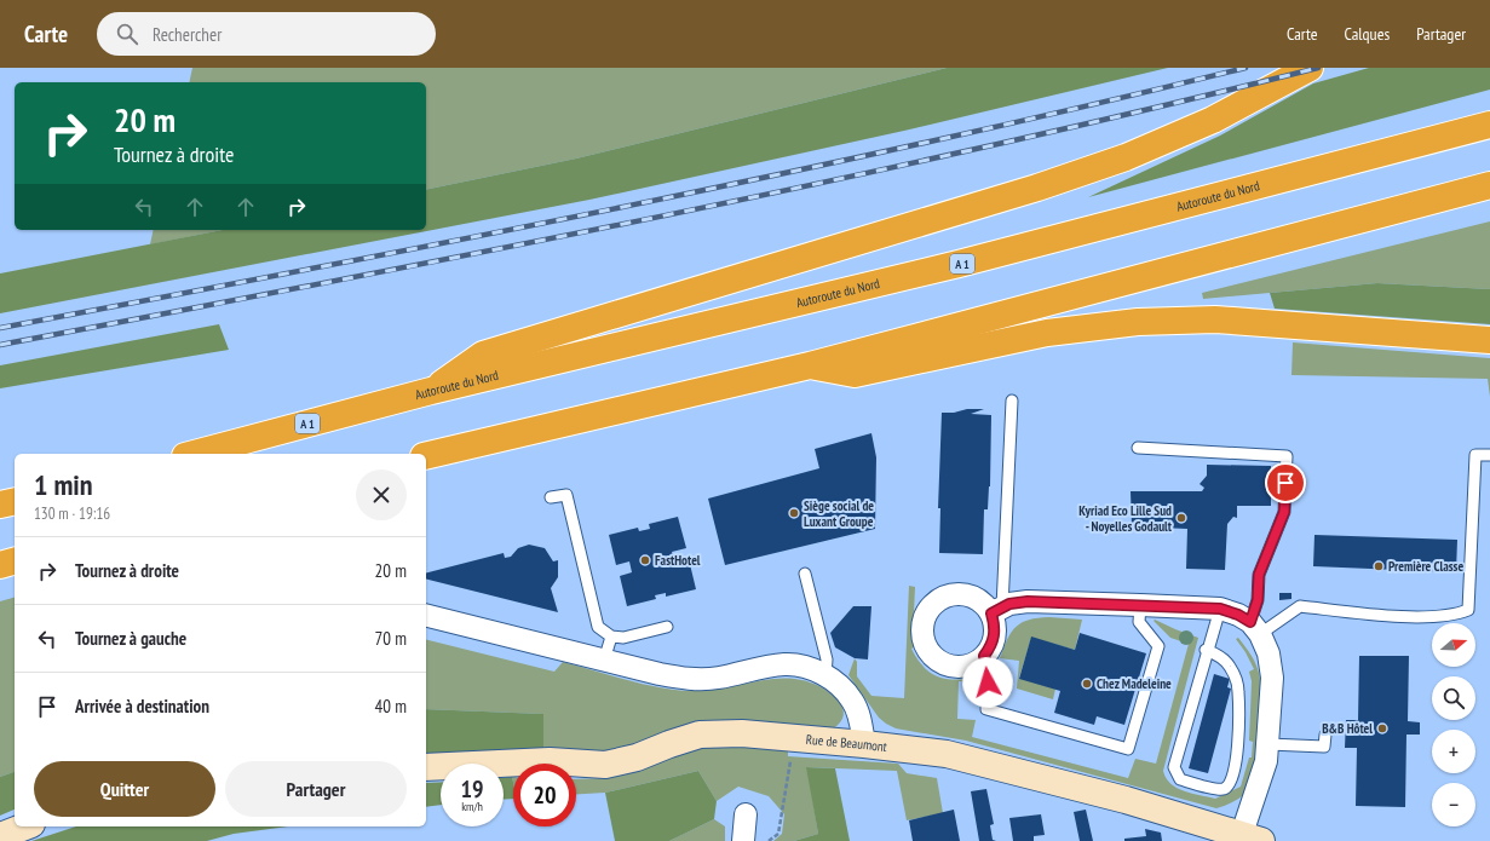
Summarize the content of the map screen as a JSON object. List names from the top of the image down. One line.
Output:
{"streets":{"highway":["Autoroute du Nord","A 1"],"street":["Rue de Beaumont"]},"places":["Siège social de Luxant Groupe","Kyriad Eco Lille Sud - Noyelles Godault","FastHotel","Première Classe","Chez Madeleine","B&B Hôtel"],"north":"right","page":{"header":"Carte","search":"Rechercher","nav":["Carte","Calques","Partager"],"turn":["20 m","Tournez à droite"],"heading":["1 min","130 m · 19:16"],"list":[{"name":"Tournez à droite","value":"20 m"},{"name":"Tournez à gauche","value":"70 m"},{"name":"Arrivée à destination","value":"40 m"}],"map_buttons":["+","−"],"buttons":["Quitter","Partager"],"speed":"19 km/h","limit":"20"}}
